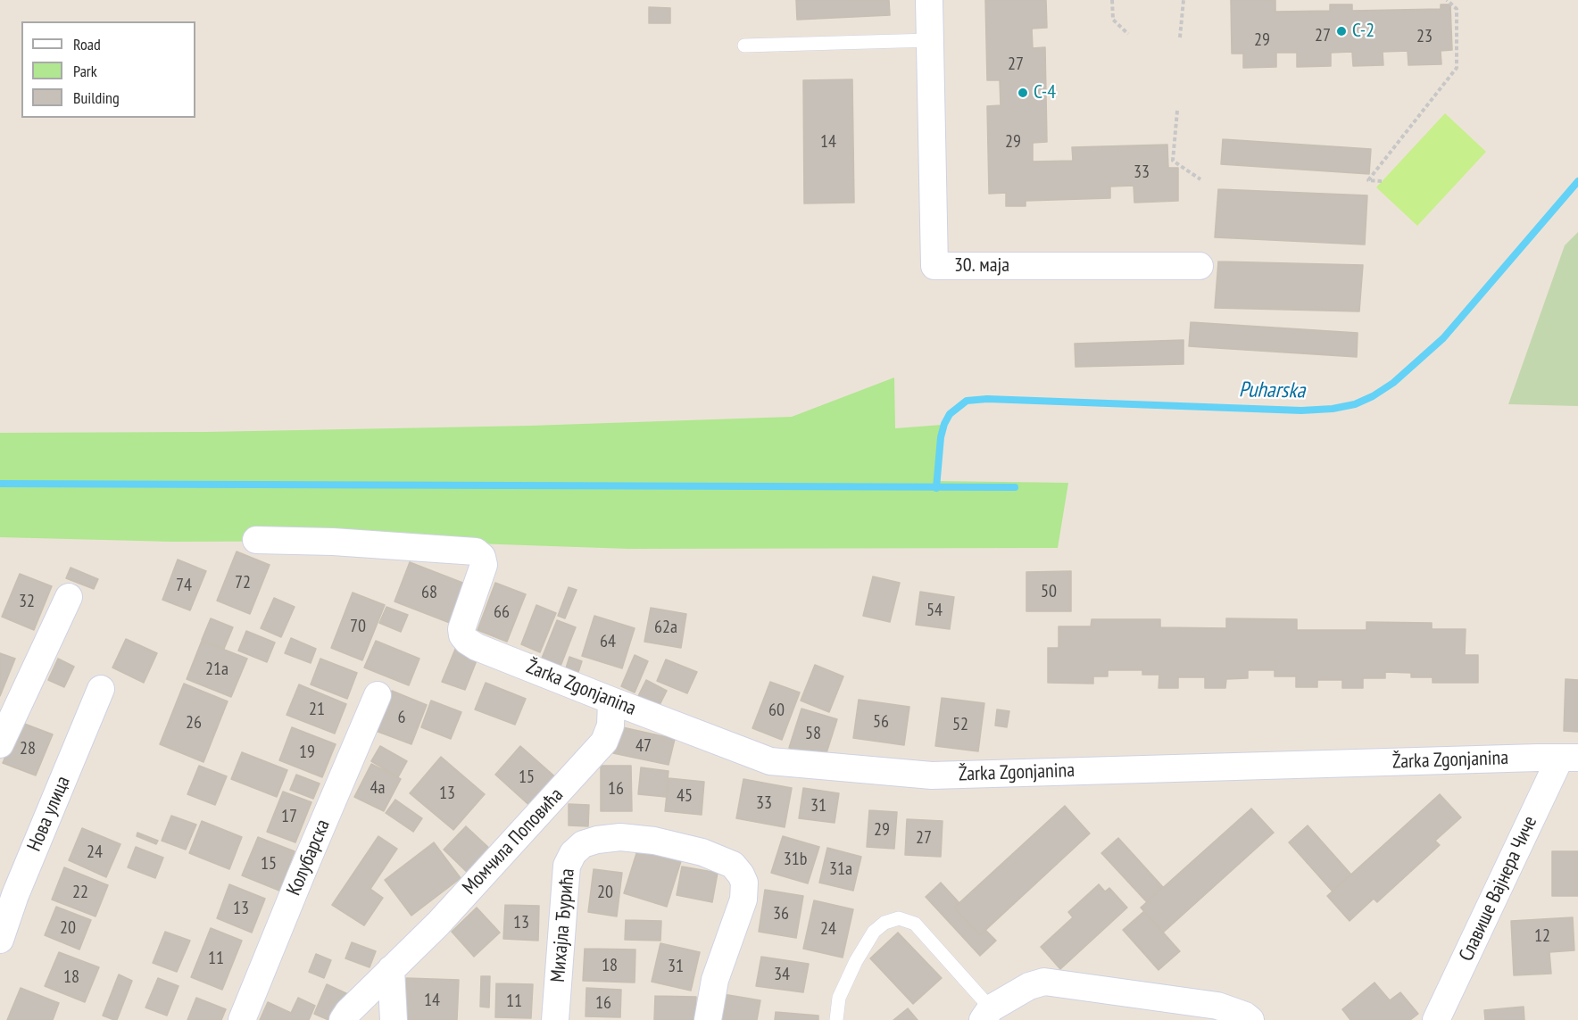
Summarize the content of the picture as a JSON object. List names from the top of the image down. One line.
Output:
{"streets":{"street":["30. маја","Žarka Zgonjanina","Нова улица","Момчила Поповића","Колубарска","Славише Вајнера Чиче","Михајла Ђурића"]},"crossings":[["Žarka Zgonjanina","Момчила Поповића"],["Žarka Zgonjanina","Славише Вајнера Чиче"]],"water":["Puharska"],"places":["C-2","C-4"],"house_numbers":["27","23","29","27","14","29","33","72","74","50","68","32","54","66","70","62a","64","21a","21","60","6","56","26","52","58","47","28","19","15","4a","16","13","45","33","31","17","29","27","24","31b","15","31a","22","20","13","36","13","20","24","12","11","18","31","34","18","14","11","16"],"legend":["Road","Park","Building"]}
